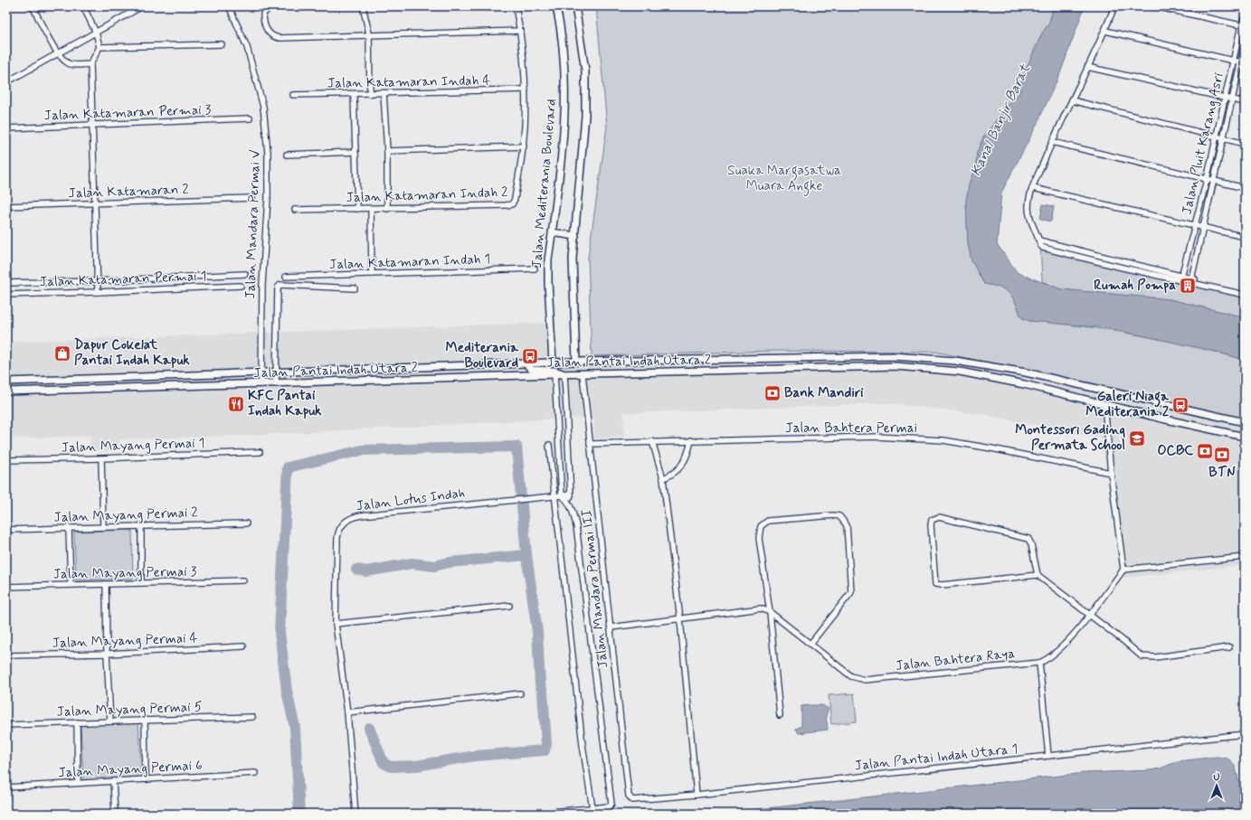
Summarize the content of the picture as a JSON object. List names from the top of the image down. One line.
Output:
{"streets":{"street":["Jalan Katamaran Indah 4","Jalan Katamaran Permai 3","Jalan Pluit Karang Asri","Jalan Mediterania Boulevard","Jalan Katamaran 2","Jalan Katamaran Indah 2","Jalan Mandara Permai V","Jalan Katamaran Indah 1","Jalan Katamaran Permai 1","Jalan Pantai Indah Utara 2","Jalan Bahtera Permai","Jalan Mayang Permai 1","Jalan Lotus Indah","Jalan Mayang Permai 2","Jalan Mayang Permai 3","Jalan Mandara Permai III","Jalan Mayang Permai 4","Jalan Bahtera Raya","Jalan Mayang Permai 5","Jalan Pantai Indah Utara 1","Jalan Mayang Permai 6"]},"crossings":[["Jalan Katamaran Indah 4","Jalan Katamaran Indah 2"],["Jalan Mediterania Boulevard","Jalan Pantai Indah Utara 2"],["Jalan Mandara Permai V","Jalan Pantai Indah Utara 2"],["Jalan Katamaran Indah 1","Jalan Pantai Indah Utara 2"],["Jalan Pantai Indah Utara 2","Jalan Mandara Permai III"],["Jalan Bahtera Permai","Jalan Mandara Permai III"],["Jalan Mandara Permai III","Jalan Bahtera Raya"],["Jalan Mandara Permai III","Jalan Pantai Indah Utara 1"]],"water":["Kanal Banjir Barat"],"parks":["Suaka Margasatwa Muara Angke"],"places":{"building":["Rumah Pompa"],"shop":["Dapur Cokelat Pantai Indah Kapuk"],"bus stop":["Mediterania Boulevard","Galeri Niaga Mediterania 2"],"bank":["Bank Mandiri","OCBC","BTN"],"restaurant":["KFC Pantai Indah Kapuk"],"school or university":["Montessori Gading Permata School"]},"north":"top"}
